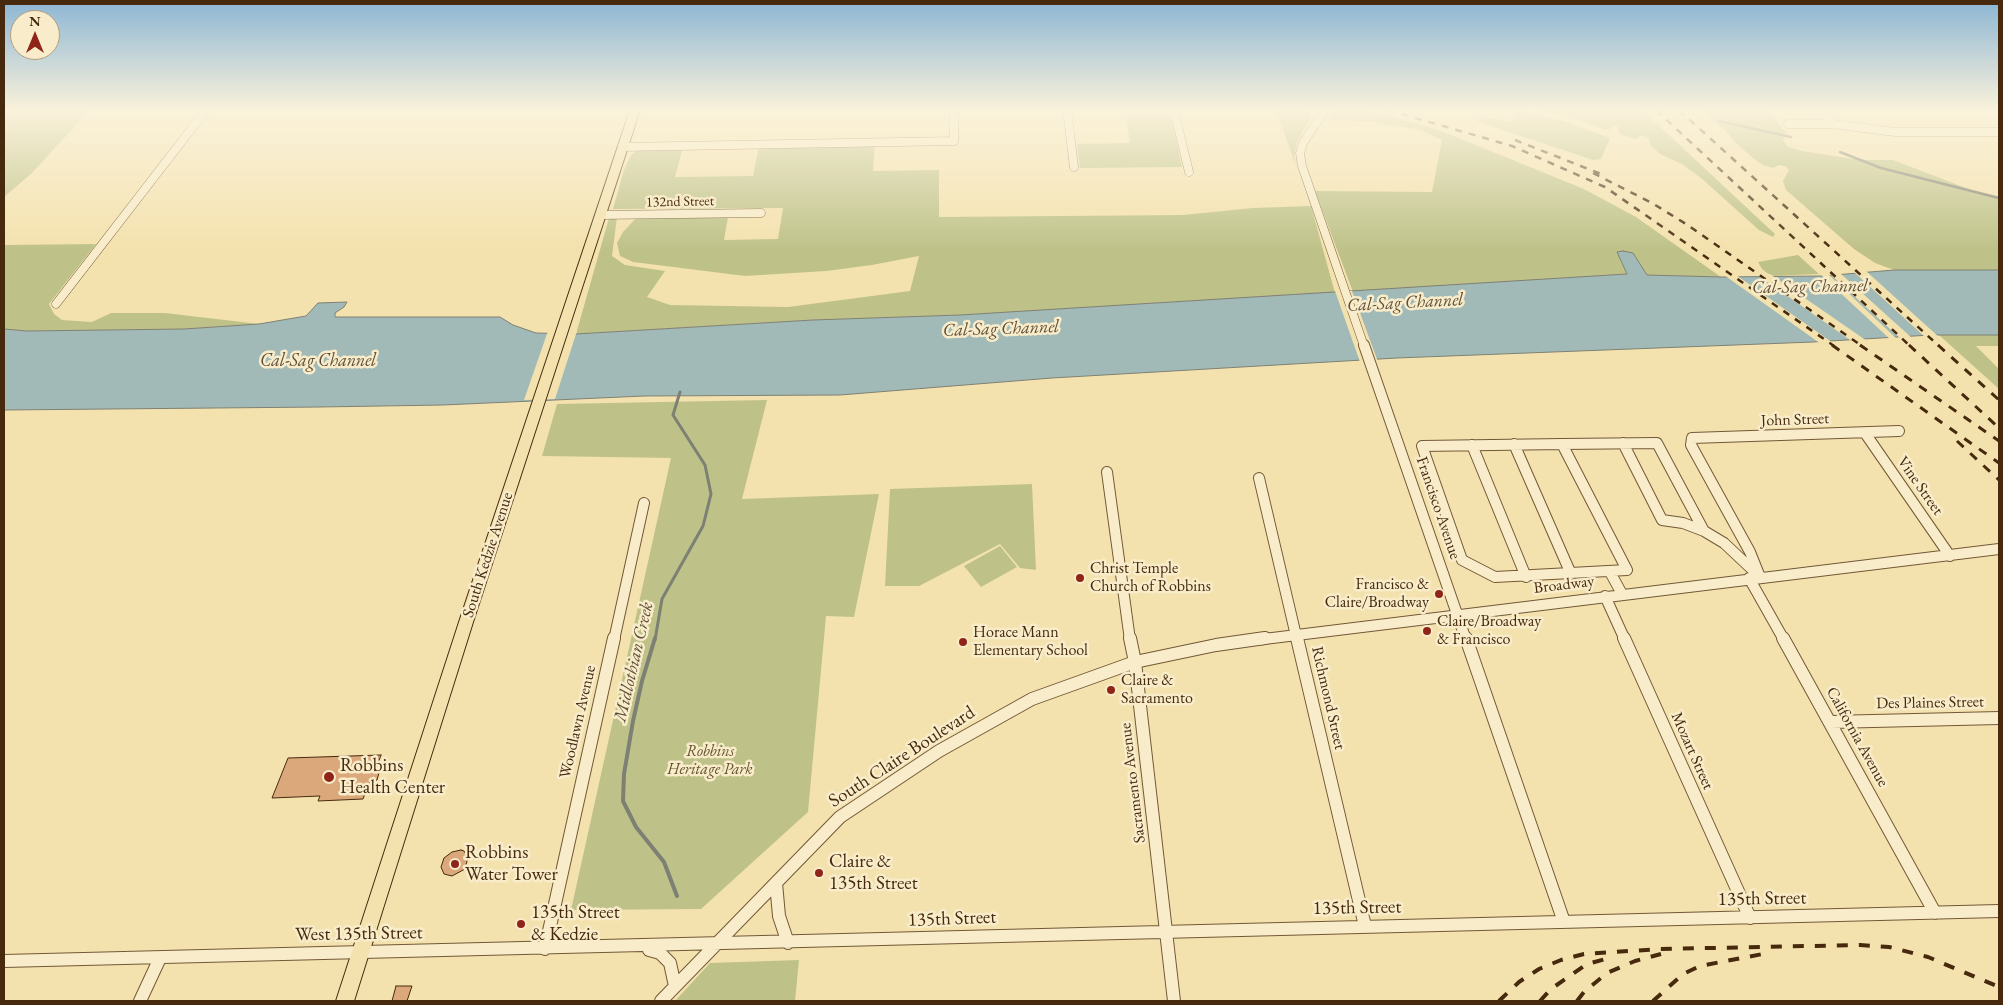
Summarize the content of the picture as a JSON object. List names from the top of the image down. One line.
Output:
{"streets":{"main road":["South Kedzie Avenue"],"street":["132nd Street","John Street","Vine Street","Francisco Avenue","Broadway","Richmond Street","Des Plaines Street","Woodlawn Avenue","California Avenue","Mozart Street","South Claire Boulevard","Sacramento Avenue","135th Street","West 135th Street"]},"crossings":[["132nd Street","South Kedzie Avenue"],["John Street","Vine Street"],["John Street","California Avenue"],["Vine Street","Broadway"],["Francisco Avenue","Broadway"],["Francisco Avenue","135th Street"],["South Kedzie Avenue","West 135th Street"],["Broadway","Richmond Street"],["Broadway","California Avenue"],["Broadway","Mozart Street"],["Broadway","South Claire Boulevard"],["Broadway","Sacramento Avenue"],["Richmond Street","135th Street"],["Des Plaines Street","California Avenue"],["Woodlawn Avenue","West 135th Street"],["California Avenue","135th Street"],["Mozart Street","135th Street"],["South Claire Boulevard","Sacramento Avenue"],["South Claire Boulevard","135th Street"],["South Claire Boulevard","West 135th Street"],["Sacramento Avenue","135th Street"],["135th Street","West 135th Street"]],"water":["Cal-Sag Channel","Midlothian Creek"],"parks":["Robbins Heritage Park"],"places":["Christ Temple Church of Robbins","Francisco & Claire/Broadway","Claire/Broadway & Francisco","Horace Mann Elementary School","Claire & Sacramento","Robbins Health Center","Robbins Water Tower","Claire & 135th Street","135th Street & Kedzie"],"north":"top"}
